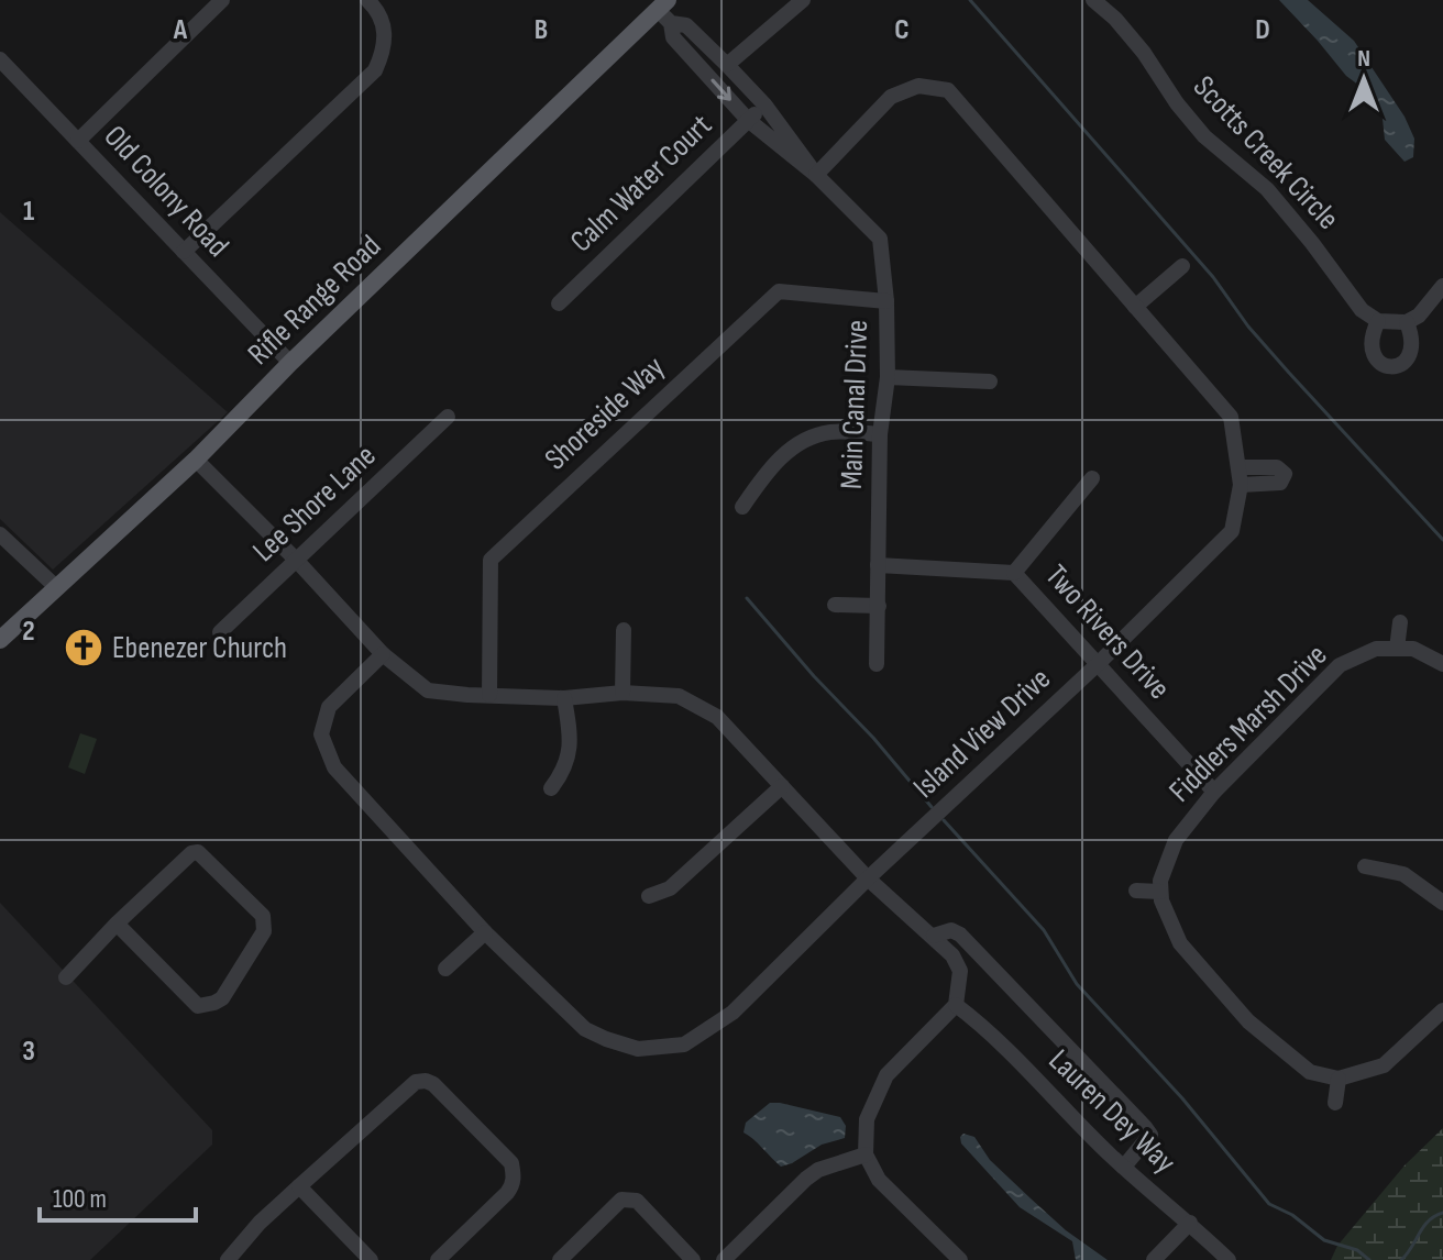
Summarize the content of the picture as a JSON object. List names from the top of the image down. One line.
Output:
{"streets":{"main road":["Rifle Range Road"],"street":["Scotts Creek Circle","Calm Water Court","Old Colony Road","Main Canal Drive","Shoreside Way","Lee Shore Lane","Two Rivers Drive","Fiddlers Marsh Drive","Island View Drive","Lauren Dey Way"]},"crossings":[["Calm Water Court","Main Canal Drive"],["Old Colony Road","Rifle Range Road"],["Rifle Range Road","Main Canal Drive"],["Main Canal Drive","Shoreside Way"],["Main Canal Drive","Two Rivers Drive"],["Main Canal Drive","Island View Drive"],["Two Rivers Drive","Fiddlers Marsh Drive"],["Two Rivers Drive","Island View Drive"]],"places":{"church":["Ebenezer Church"]},"scale_bar":"100 m","north":"top","grid":{"columns":["A","B","C","D"],"rows":["1","2","3"]}}
